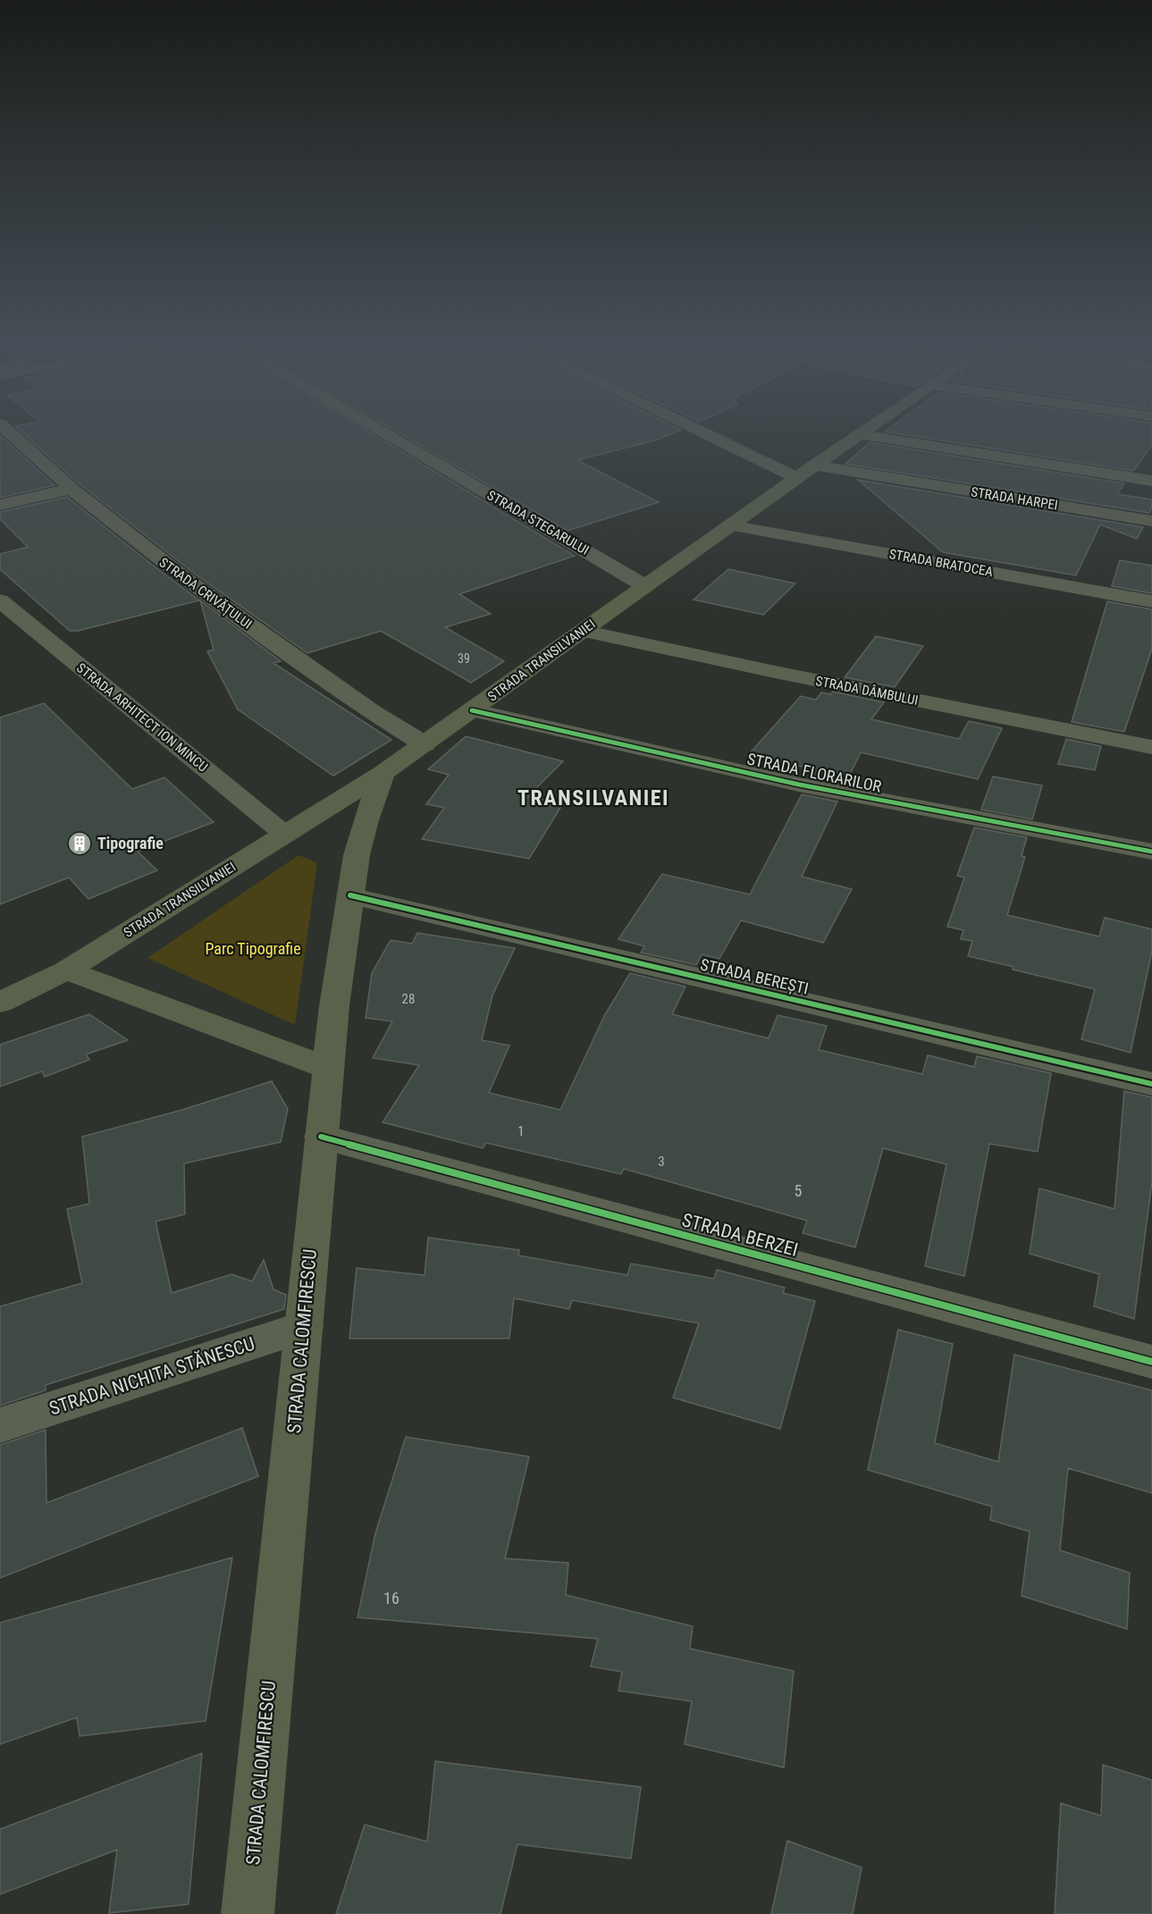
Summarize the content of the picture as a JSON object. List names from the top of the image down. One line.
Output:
{"streets":{"main road":["STRADA TRANSILVANIEI","STRADA CALOMFIRESCU"],"street":["STRADA HARPEI","STRADA STEGARULUI","STRADA BRATOCEA","STRADA CRIVĂȚULUI","STRADA DÂMBULUI","STRADA ARHITECT ION MINCU","STRADA FLORARILOR","STRADA BEREȘTI","STRADA BERZEI","STRADA NICHITA STĂNESCU"]},"crossings":[["STRADA HARPEI","STRADA TRANSILVANIEI"],["STRADA STEGARULUI","STRADA TRANSILVANIEI"],["STRADA BRATOCEA","STRADA TRANSILVANIEI"],["STRADA CRIVĂȚULUI","STRADA TRANSILVANIEI"],["STRADA TRANSILVANIEI","STRADA DÂMBULUI"],["STRADA TRANSILVANIEI","STRADA ARHITECT ION MINCU"],["STRADA TRANSILVANIEI","STRADA FLORARILOR"],["STRADA TRANSILVANIEI","STRADA CALOMFIRESCU"],["STRADA BEREȘTI","STRADA CALOMFIRESCU"],["STRADA BERZEI","STRADA CALOMFIRESCU"],["STRADA CALOMFIRESCU","STRADA NICHITA STĂNESCU"]],"districts":["TRANSILVANIEI"],"parks":["Parc Tipografie"],"places":{"building":["Tipografie"]},"house_numbers":["39","28","1","3","5","16"]}
